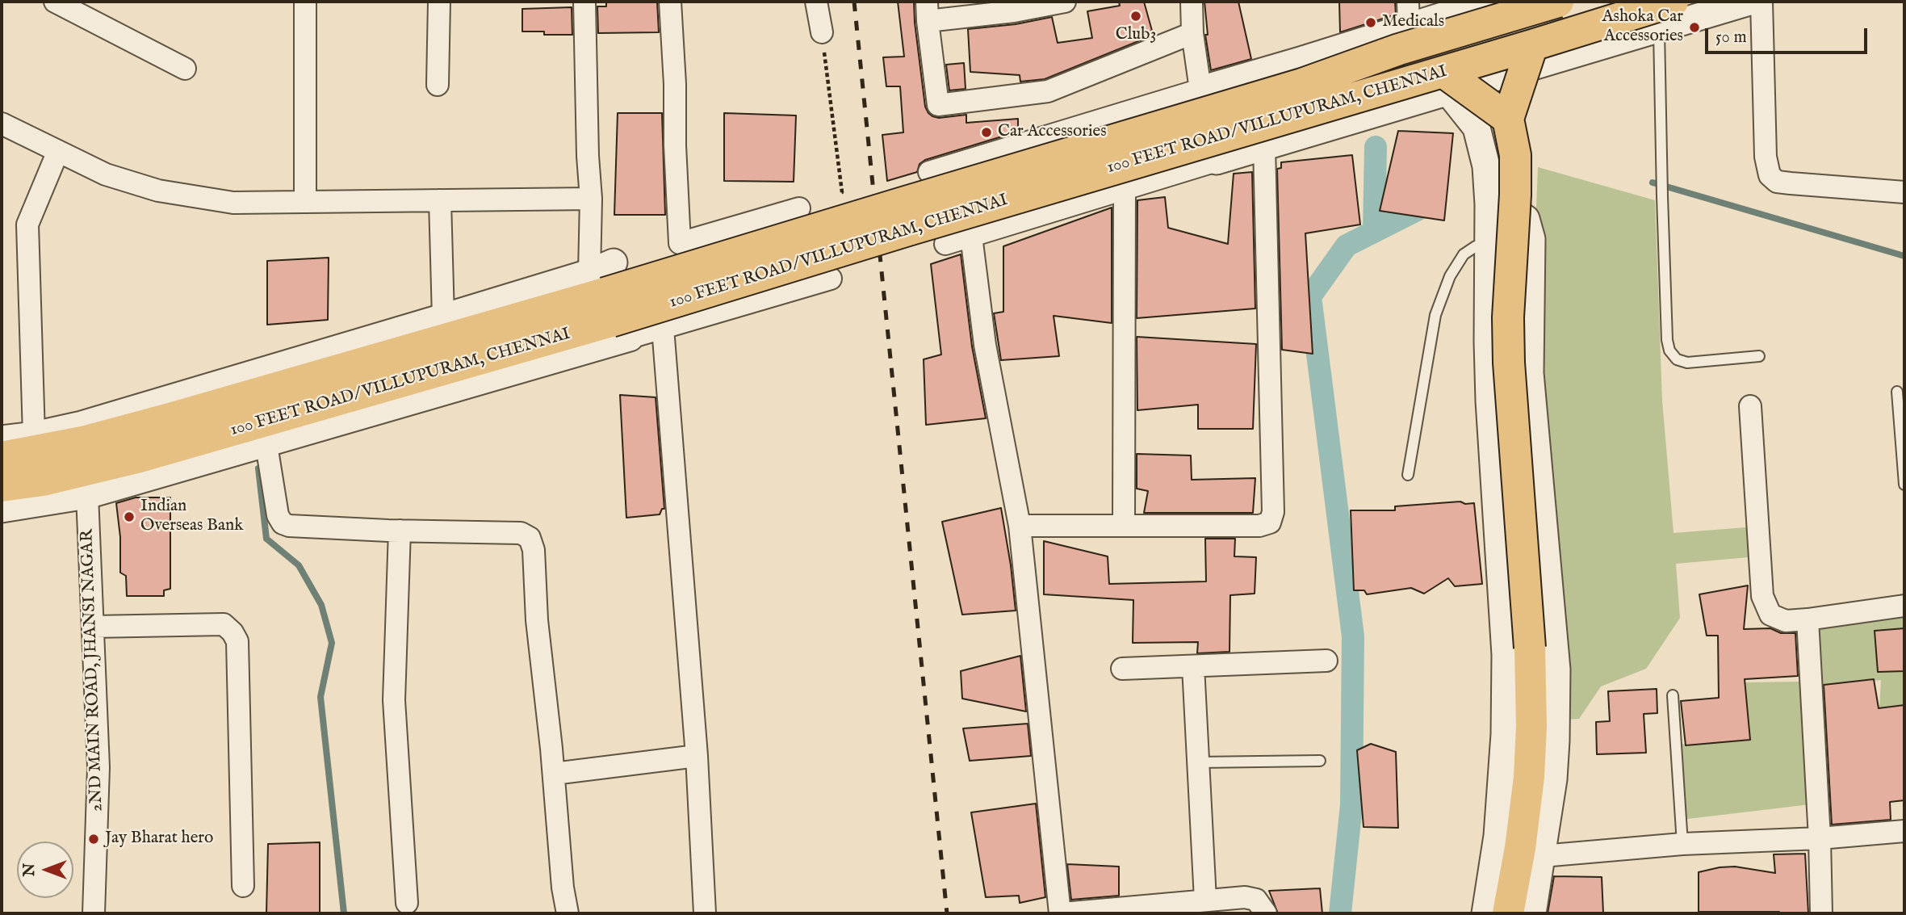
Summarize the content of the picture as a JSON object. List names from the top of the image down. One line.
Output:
{"streets":{"highway":["100 FEET ROAD/ VILLUPURAM, CHENNAI"],"street":["2ND MAIN ROAD, JHANSI NAGAR"]},"places":["Club3","Medicals","Ashoka Car Accessories","Car Accessories","Indian Overseas Bank","Jay Bharat hero"],"scale_bar":"50 m","north":"left"}
